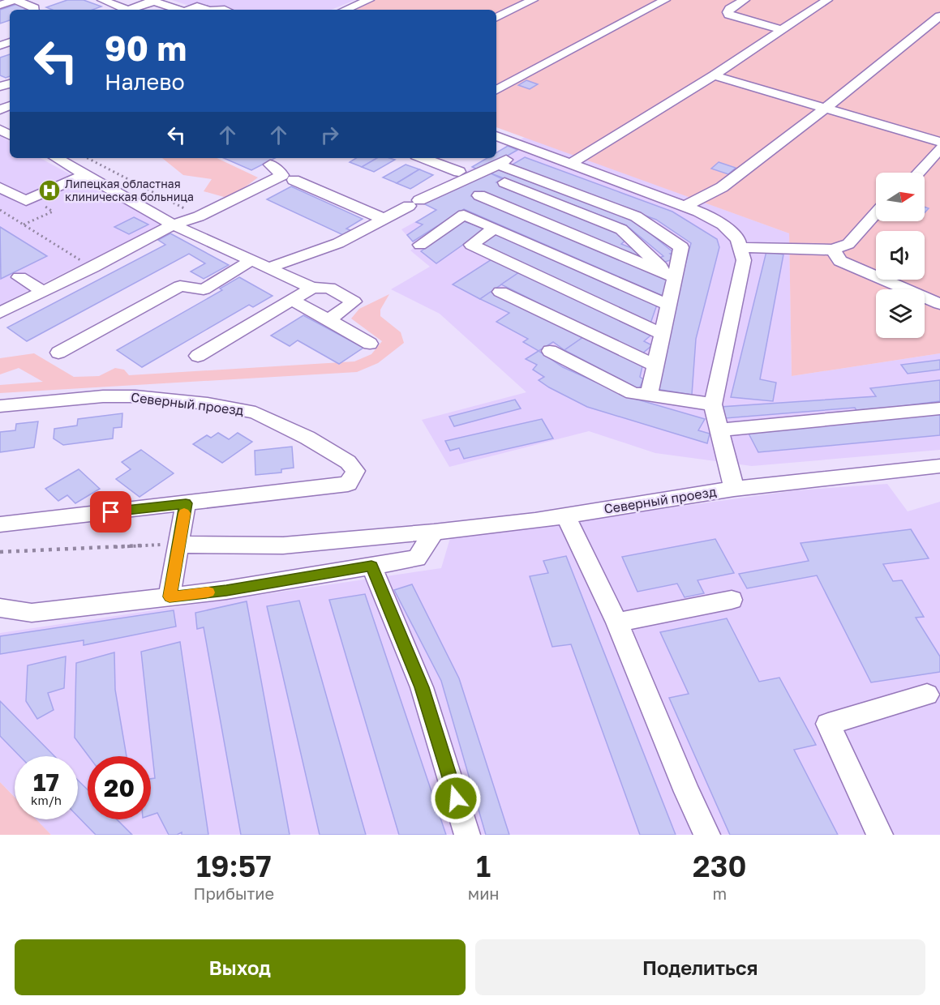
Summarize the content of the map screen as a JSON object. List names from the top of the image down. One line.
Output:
{"streets":{"street":["Северный проезд"]},"places":{"hospital":["Липецкая областная клиническая больница"]},"north":"right","page":{"turn":["90 m","Налево"],"speed":"17 km/h","limit":"20","eta":["19:57","Прибытие","1","мин","230","m"],"buttons":["Выход","Поделиться"]}}
